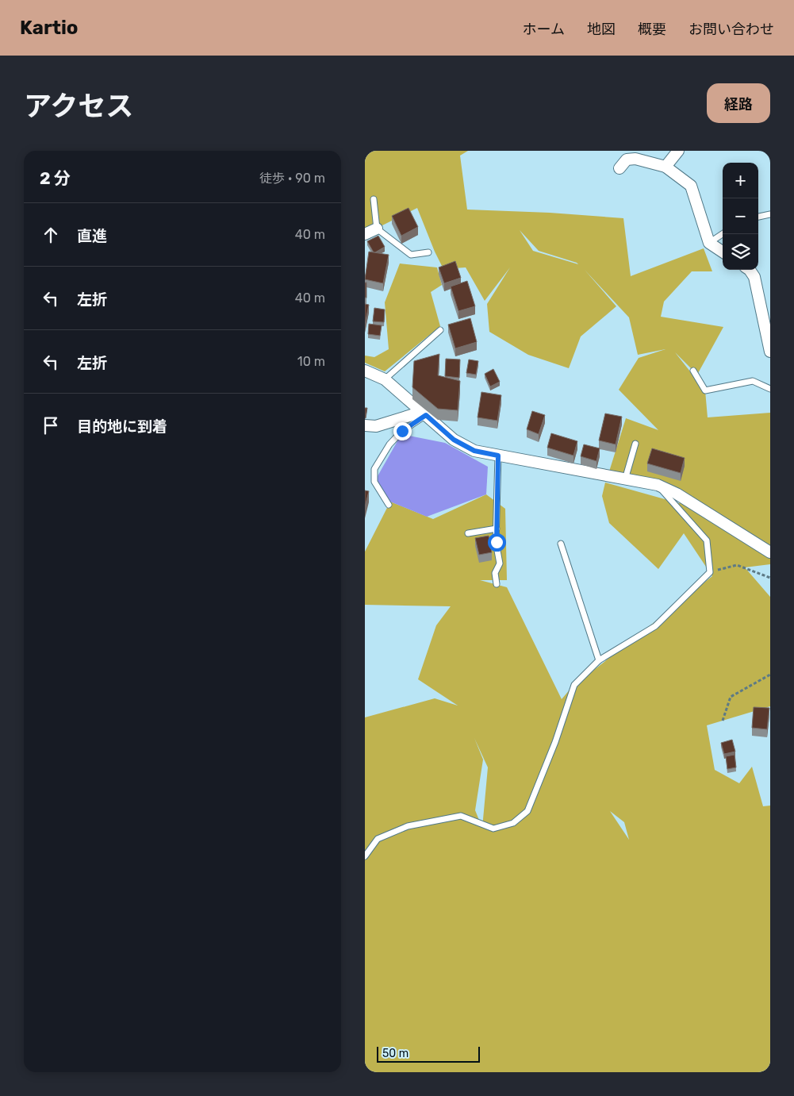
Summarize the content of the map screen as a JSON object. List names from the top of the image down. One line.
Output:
{"scale_bar":"50 m","page":{"header":"Kartio","nav":["ホーム","地図","概要","お問い合わせ"],"title":"アクセス","buttons":"経路","heading":["2 分","徒歩 · 90 m"],"map_buttons":["+","−"],"list":[["直進","40 m"],["左折","40 m"],["左折","10 m"],"目的地に到着"],"scale":"50 m"}}
